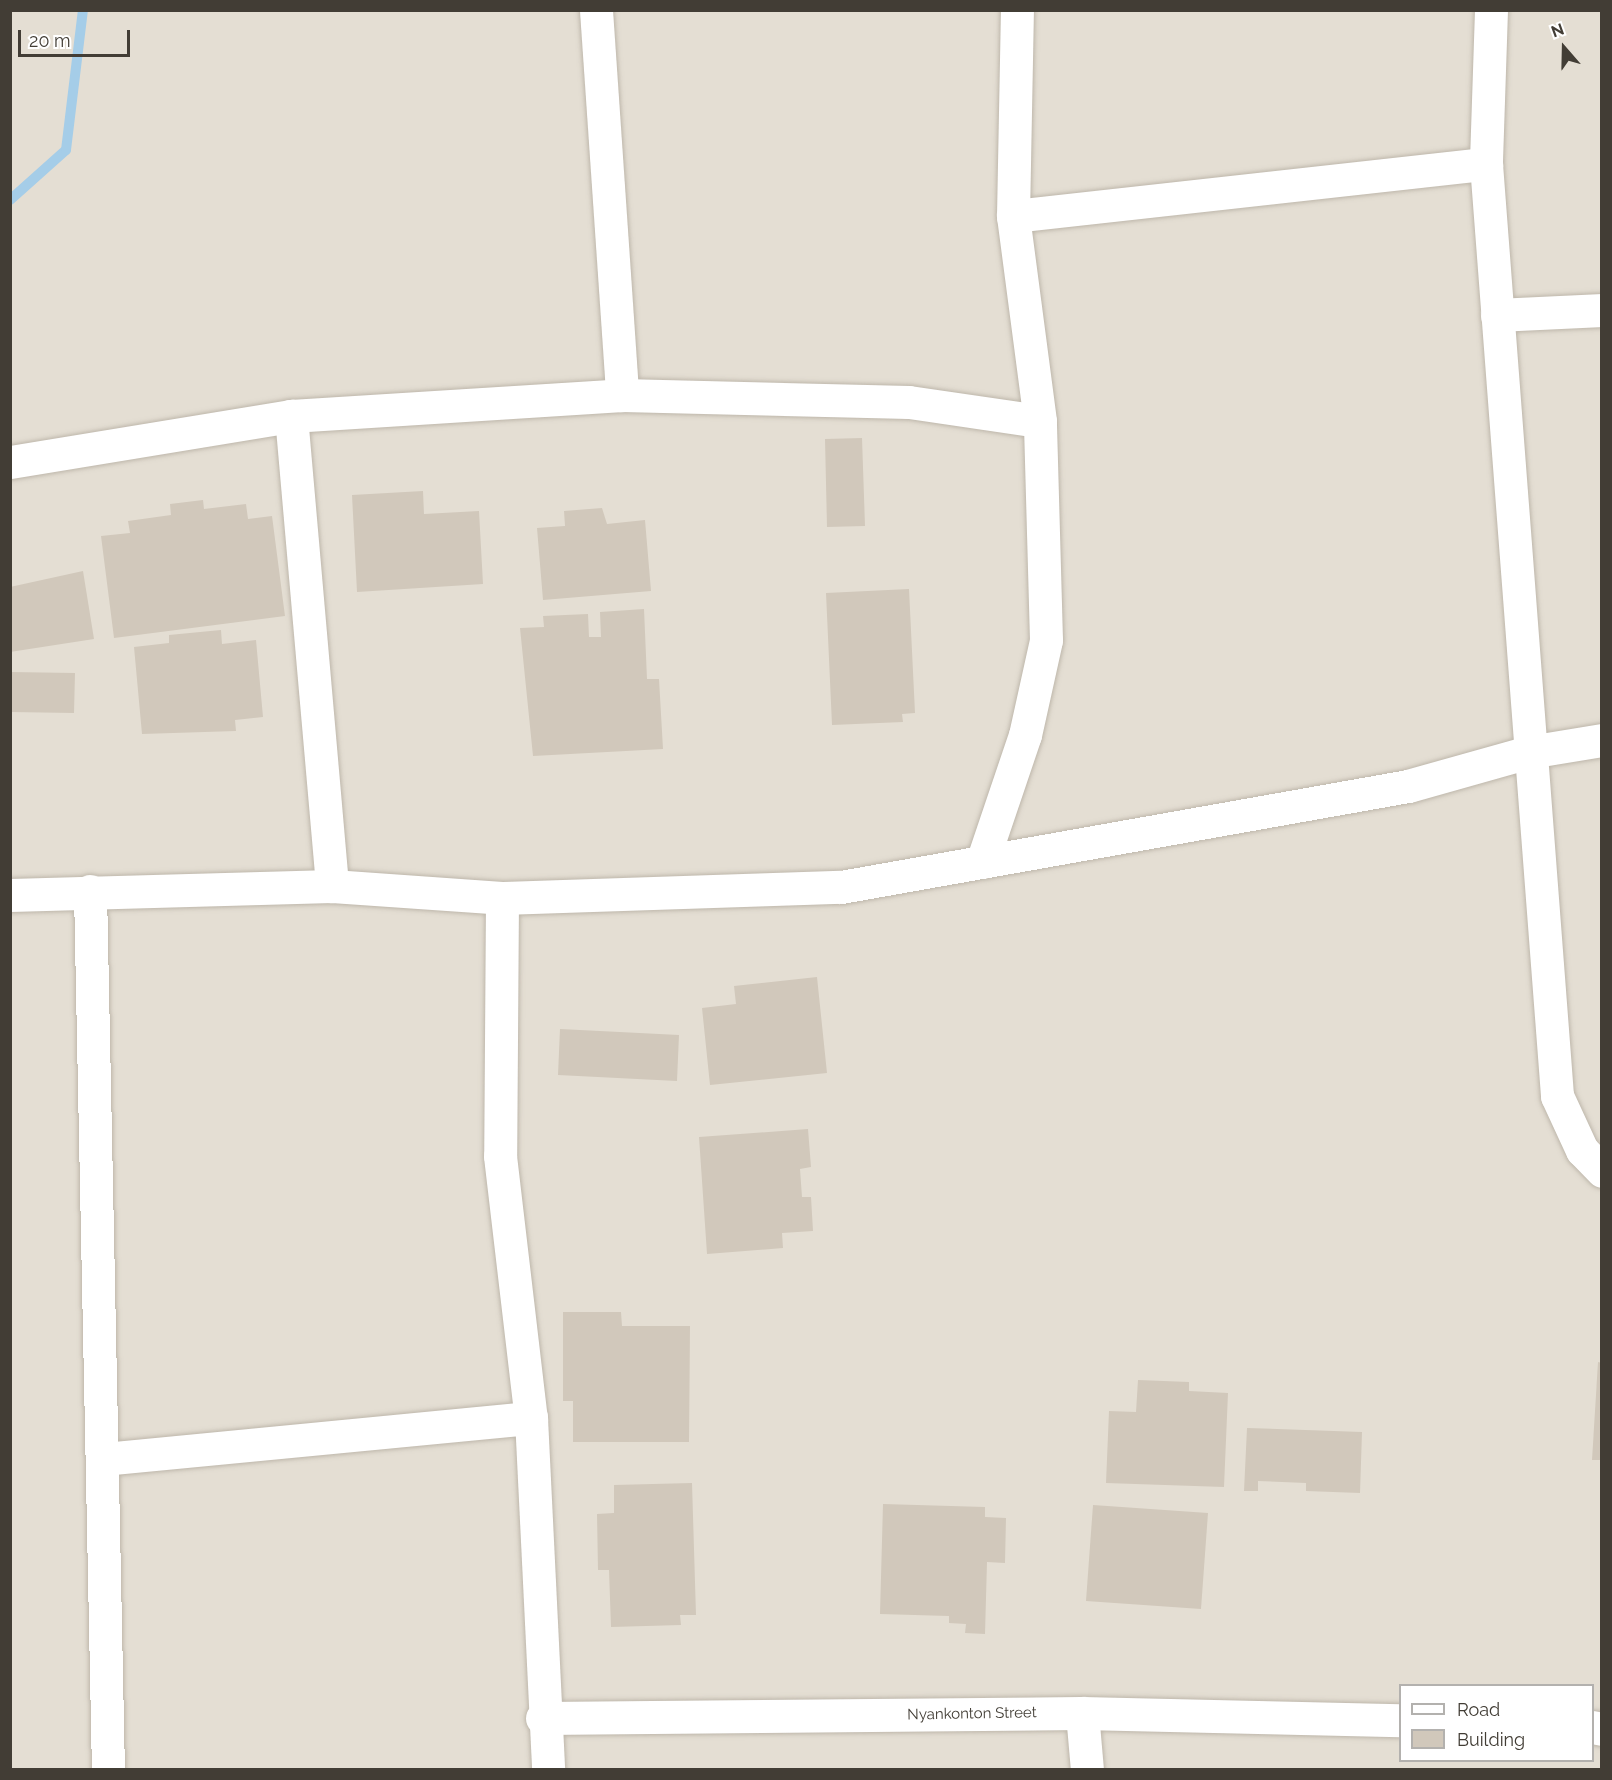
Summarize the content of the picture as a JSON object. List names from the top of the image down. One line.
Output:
{"streets":{"street":["Nyankonton Street"]},"legend":["Road","Building"],"scale_bar":"20 m","north":"top"}
